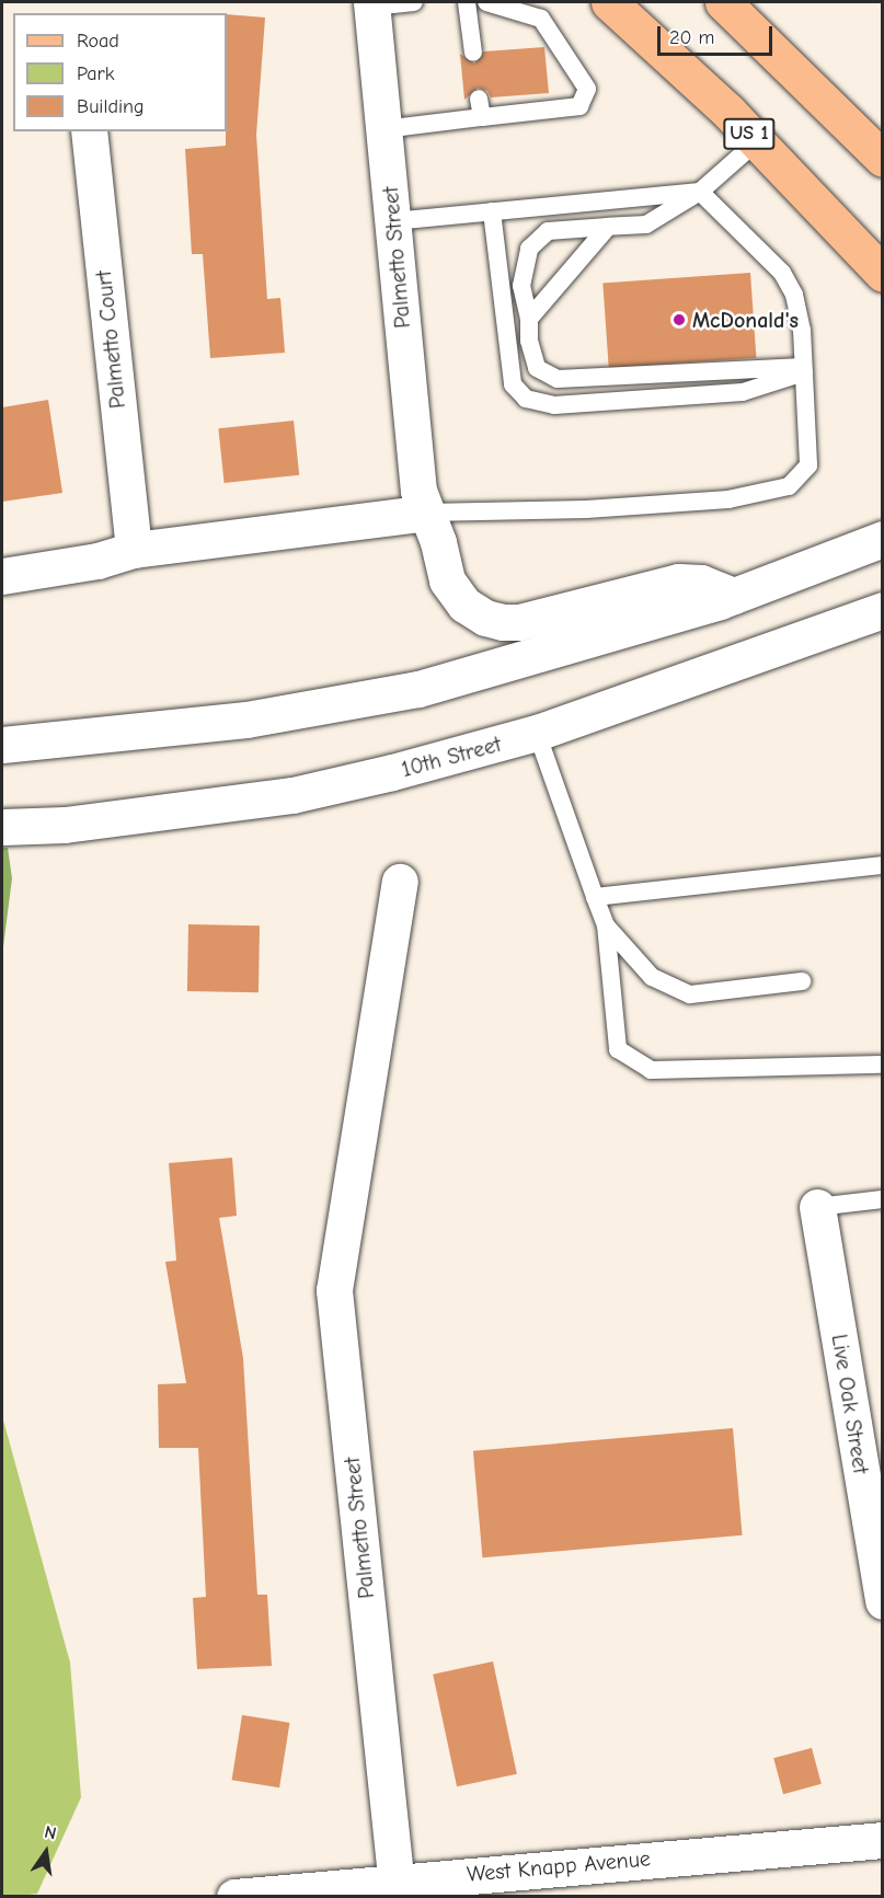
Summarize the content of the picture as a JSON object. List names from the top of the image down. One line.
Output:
{"streets":{"main road":["US 1"],"street":["Palmetto Street","Palmetto Court","10th Street","Live Oak Street","West Knapp Avenue"]},"crossings":[["Palmetto Street","West Knapp Avenue"]],"places":["McDonald's"],"legend":["Road","Park","Building"],"scale_bar":"20 m","north":"top"}
